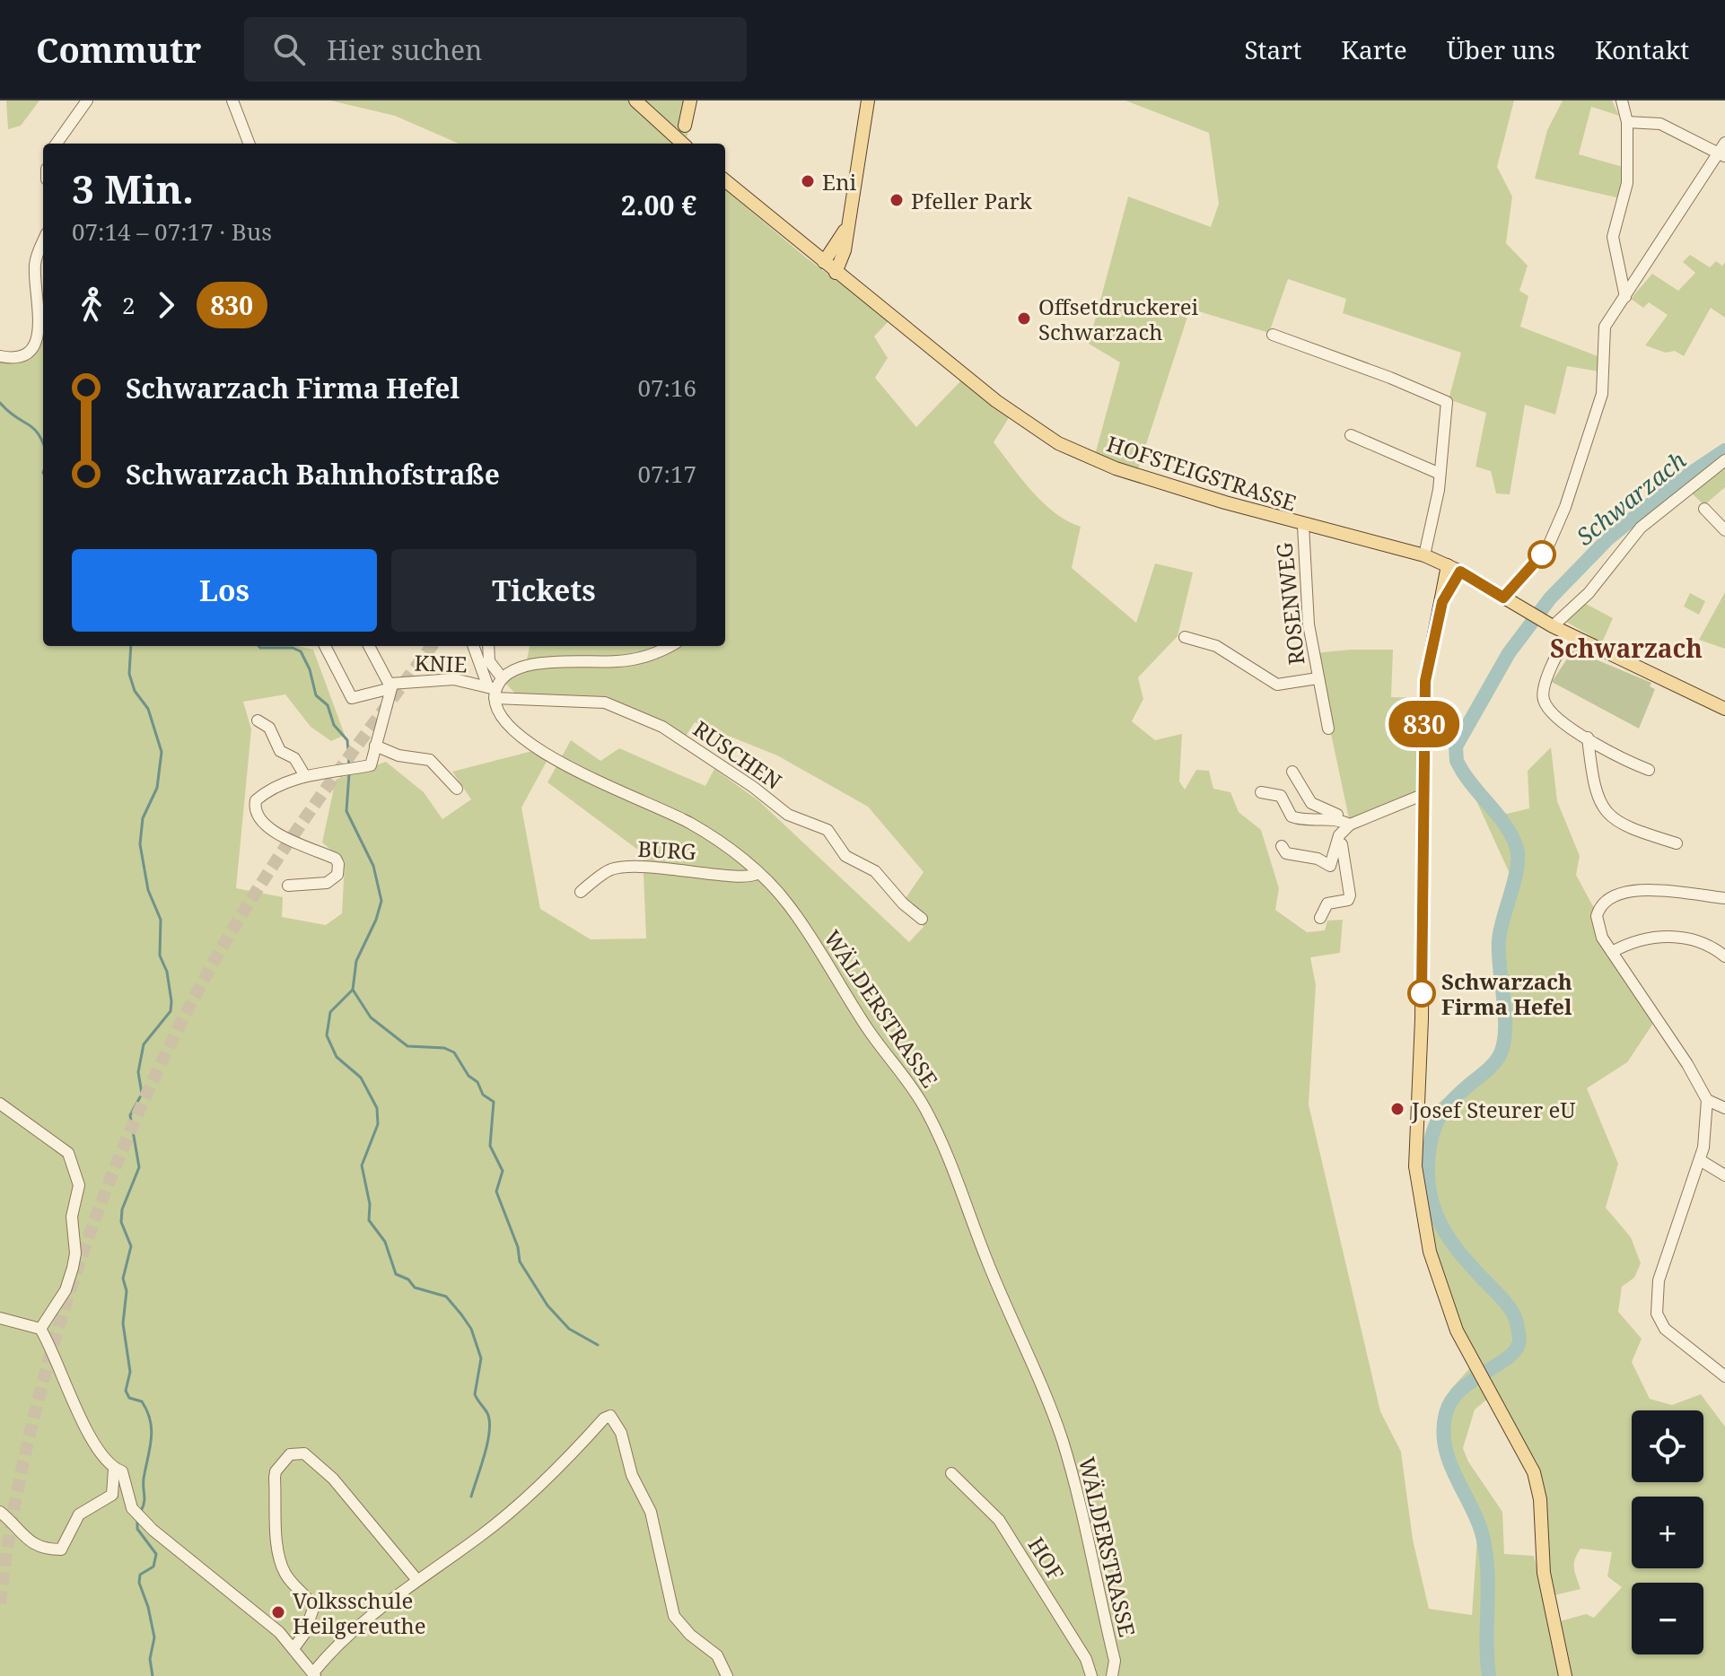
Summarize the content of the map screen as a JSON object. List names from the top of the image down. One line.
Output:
{"streets":{"main road":["HOFSTEIGSTRASSE"],"street":["ROSENWEG","KNIE","RUSCHEN","BURG","WÄLDERSTRASSE","HOF"]},"crossings":[["HOFSTEIGSTRASSE","ROSENWEG"],["KNIE","RUSCHEN"],["KNIE","WÄLDERSTRASSE"],["RUSCHEN","WÄLDERSTRASSE"],["BURG","WÄLDERSTRASSE"]],"districts":["Schwarzach"],"water":["Schwarzach"],"places":["Eni","Pfeller Park","Offsetdruckerei Schwarzach","Schwarzach Firma Hefel","Josef Steurer eU","Volksschule Heilgereuthe"],"lines":["bus line 830"],"page":{"header":"Commutr","search":"Hier suchen","nav":["Start","Karte","Über uns","Kontakt"],"on_map":"830","heading":["3 Min.","07:14 – 07:17 · Bus","2.00 €"],"legs":["2","830"],"list":[{"name":"Schwarzach Firma Hefel","value":"07:16"},{"name":"Schwarzach Bahnhofstraße","value":"07:17"}],"buttons":["Los","Tickets"],"map_buttons":["+","−"]}}
